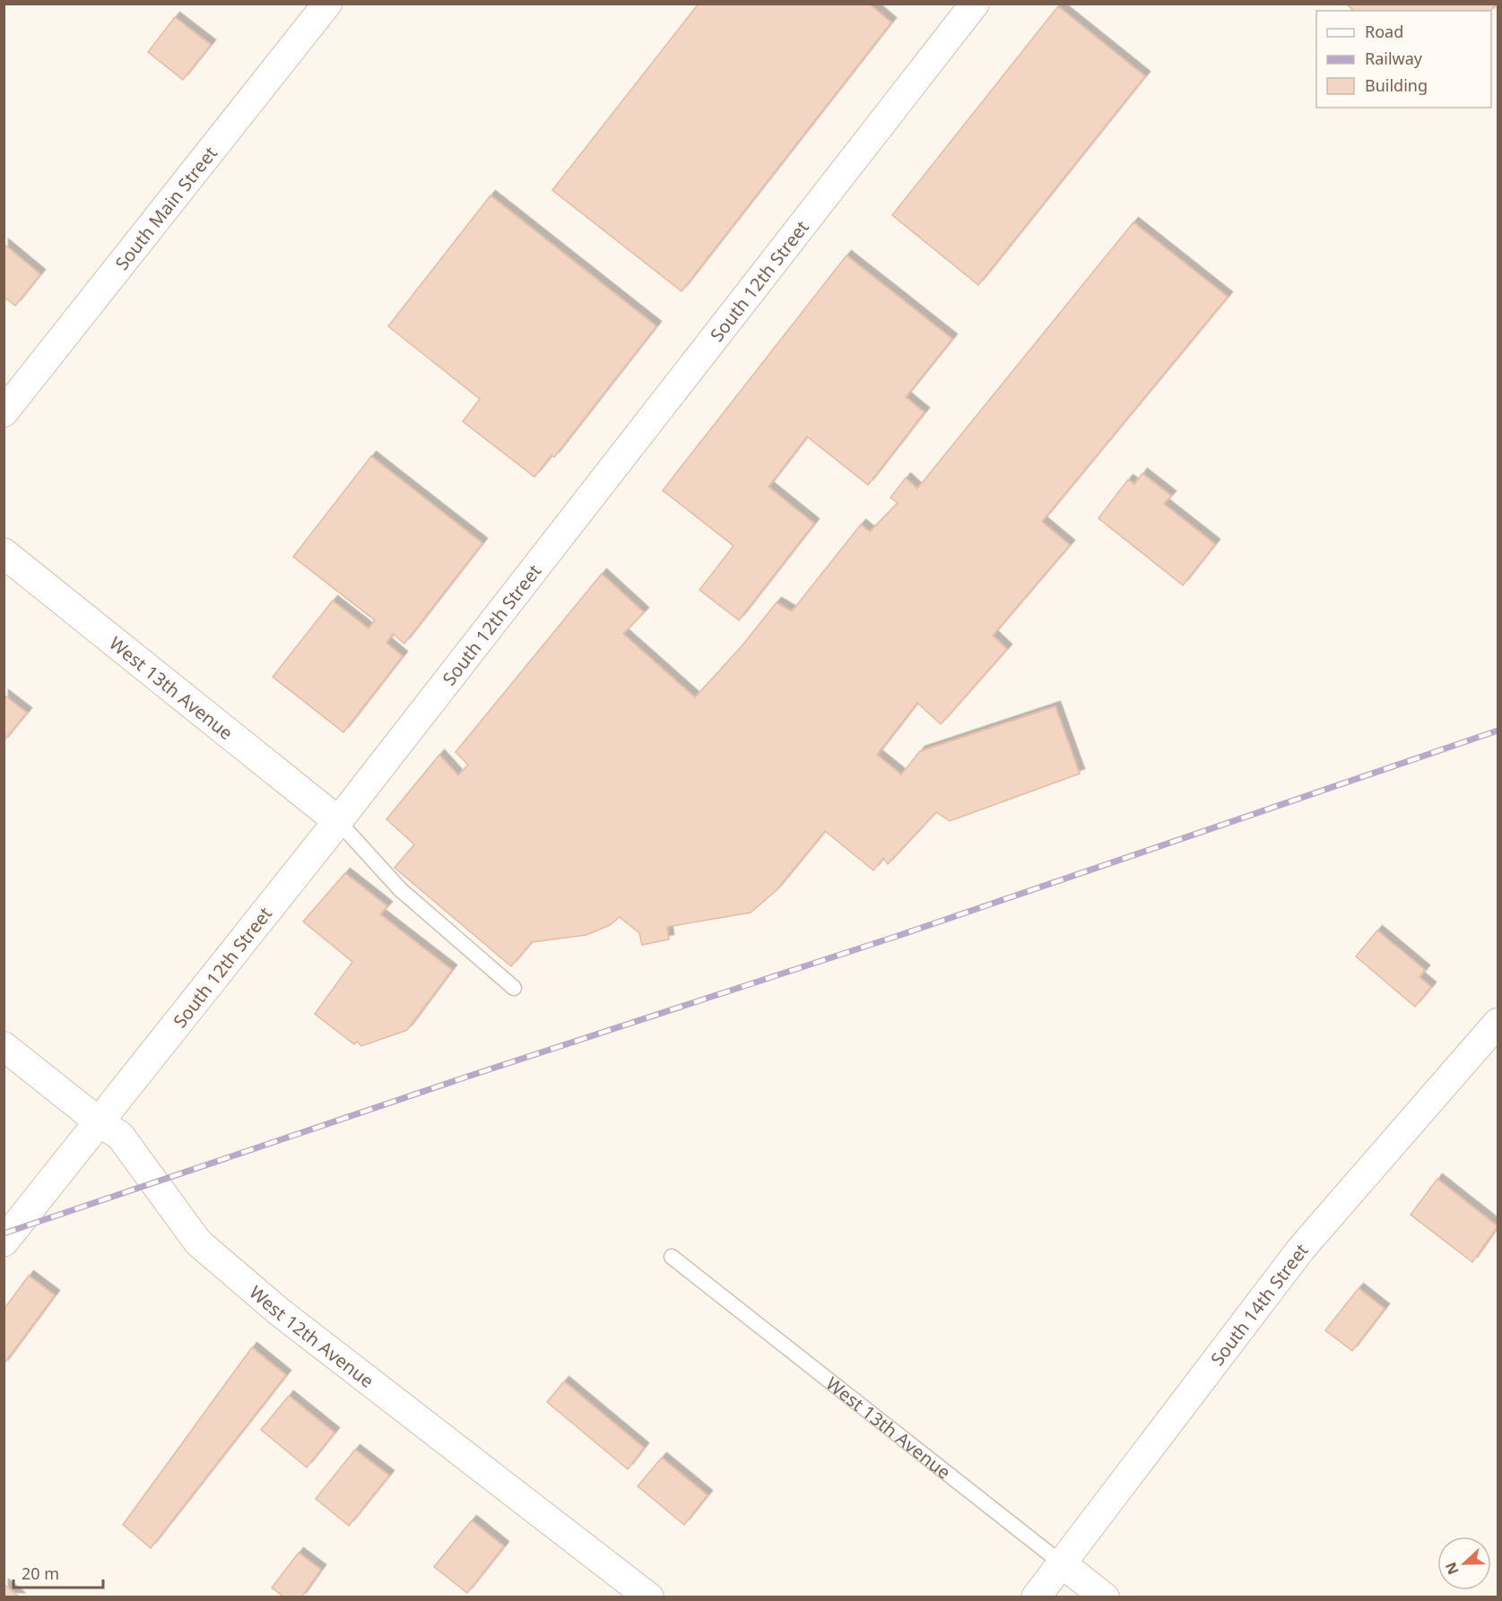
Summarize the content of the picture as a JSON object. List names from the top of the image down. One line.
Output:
{"streets":{"street":["South Main Street","South 12th Street","West 13th Avenue","South 14th Street","West 12th Avenue"]},"crossings":[["South 12th Street","West 13th Avenue"],["South 12th Street","West 12th Avenue"],["West 13th Avenue","South 14th Street"]],"legend":["Road","Railway","Building"],"scale_bar":"20 m","north":"left"}
